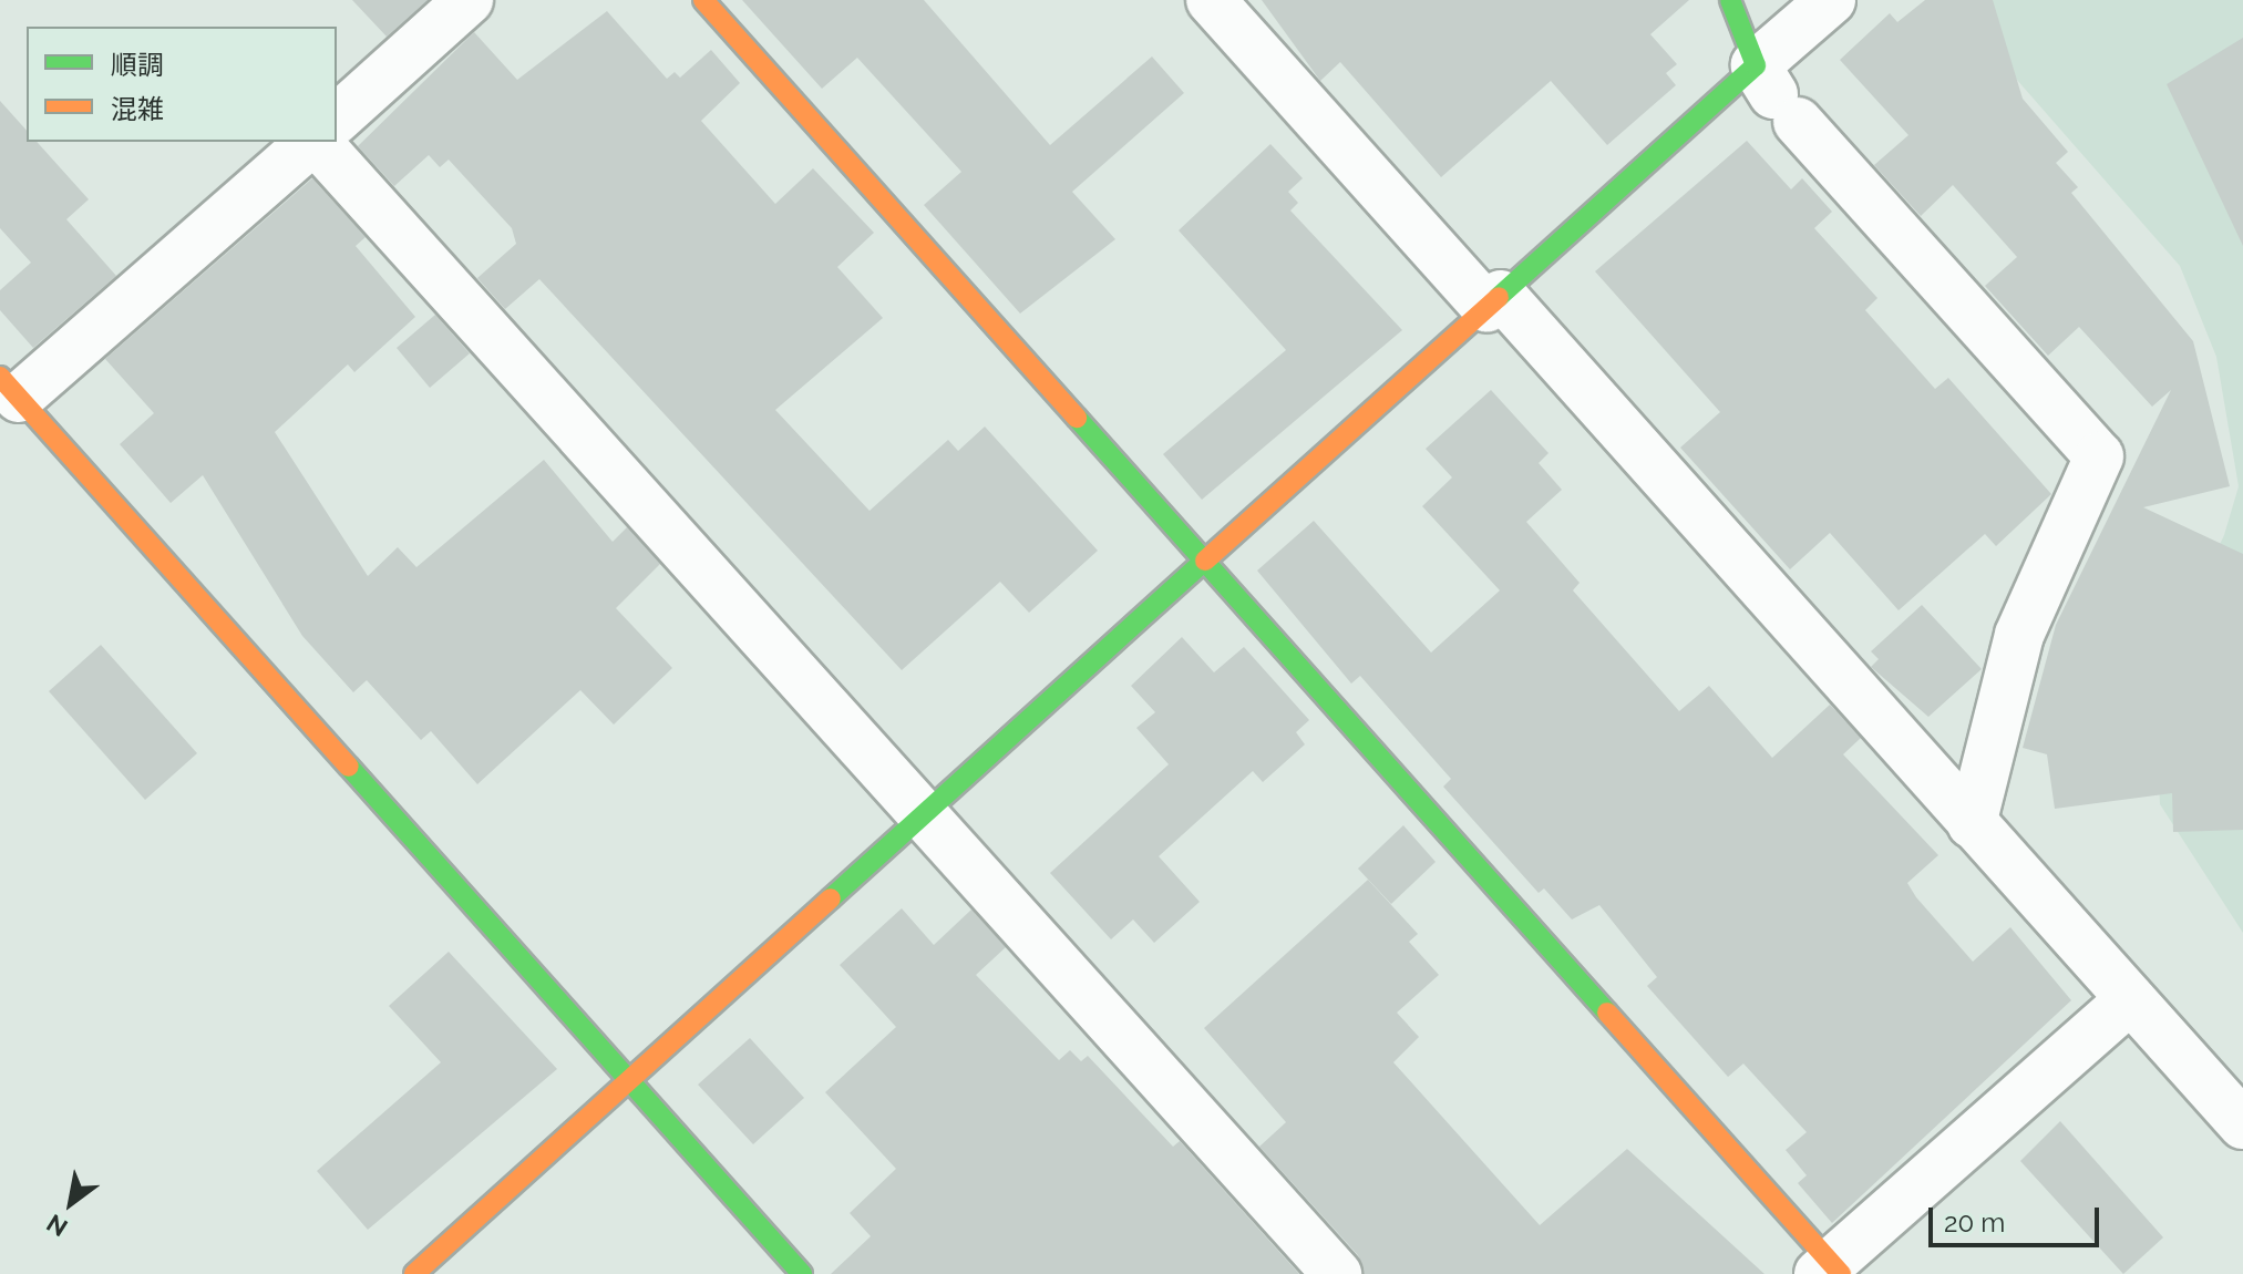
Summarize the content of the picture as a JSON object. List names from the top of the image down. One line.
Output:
{"legend":["順調","混雑"],"scale_bar":"20 m","north":"bottom left"}
